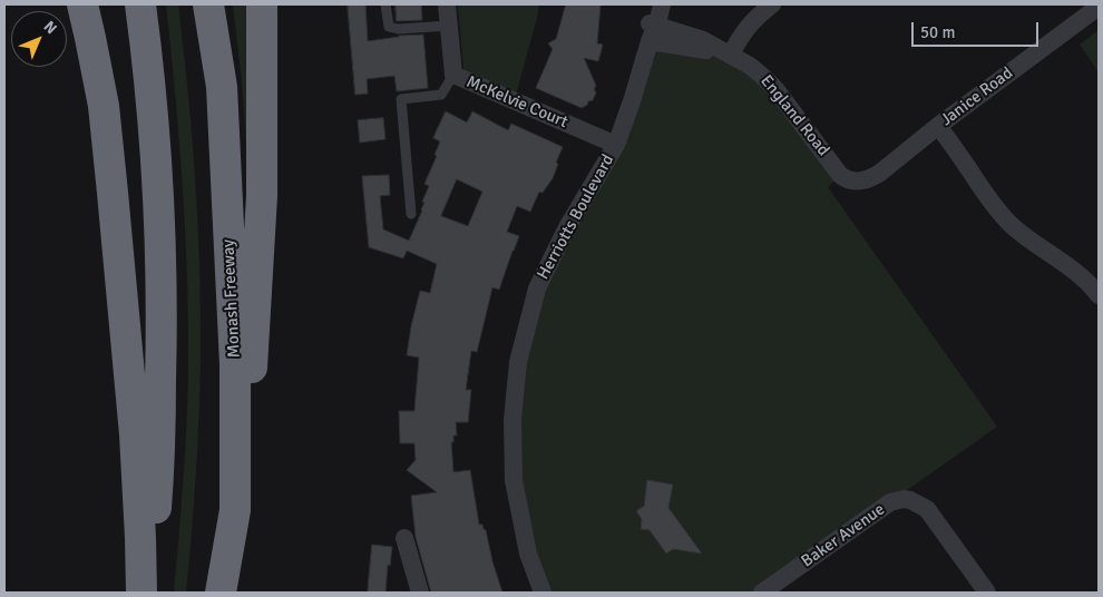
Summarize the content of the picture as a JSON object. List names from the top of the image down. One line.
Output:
{"streets":{"highway":["Monash Freeway"],"street":["Janice Road","McKelvie Court","England Road","Herriotts Boulevard","Baker Avenue"]},"crossings":[["Janice Road","England Road"],["McKelvie Court","Herriotts Boulevard"],["England Road","Herriotts Boulevard"]],"scale_bar":"50 m","north":"top right"}
